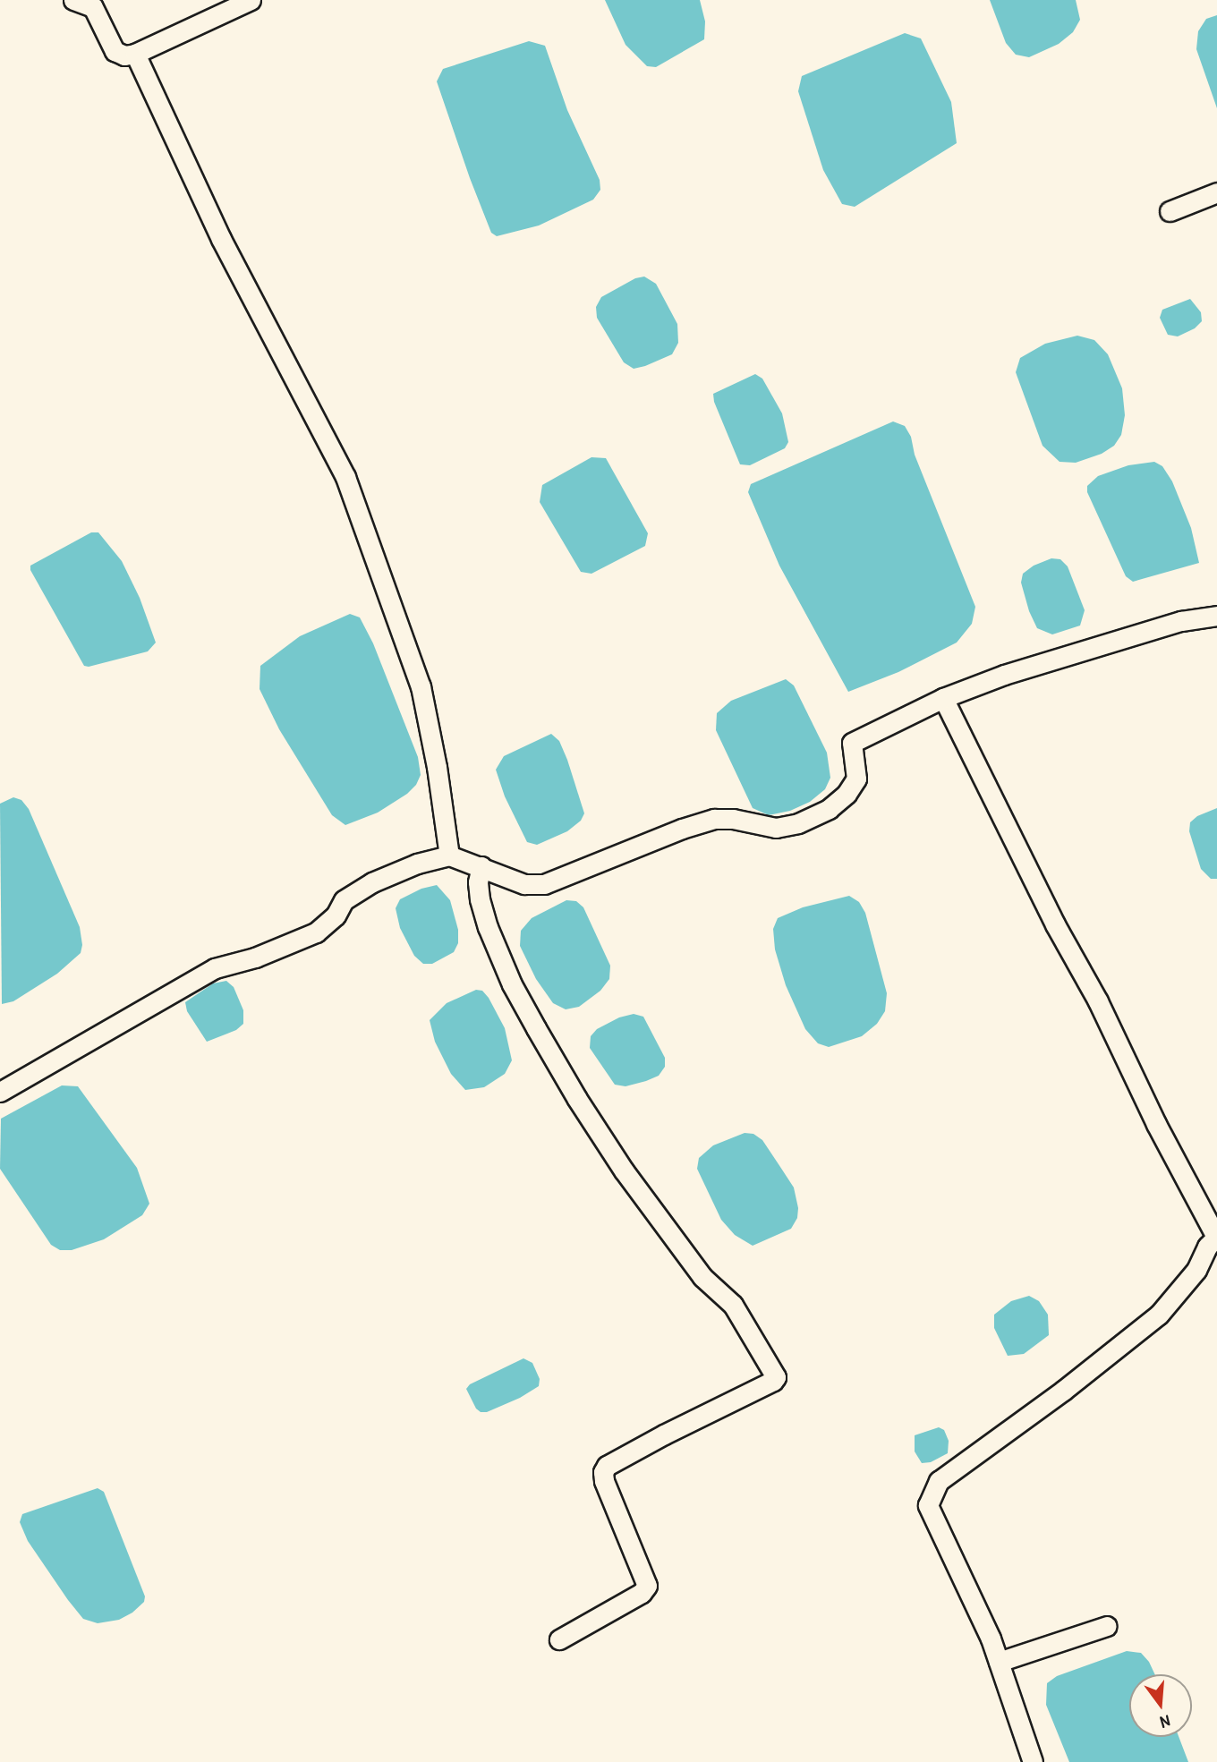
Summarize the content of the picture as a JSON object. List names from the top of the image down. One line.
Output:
{"north":"bottom"}
